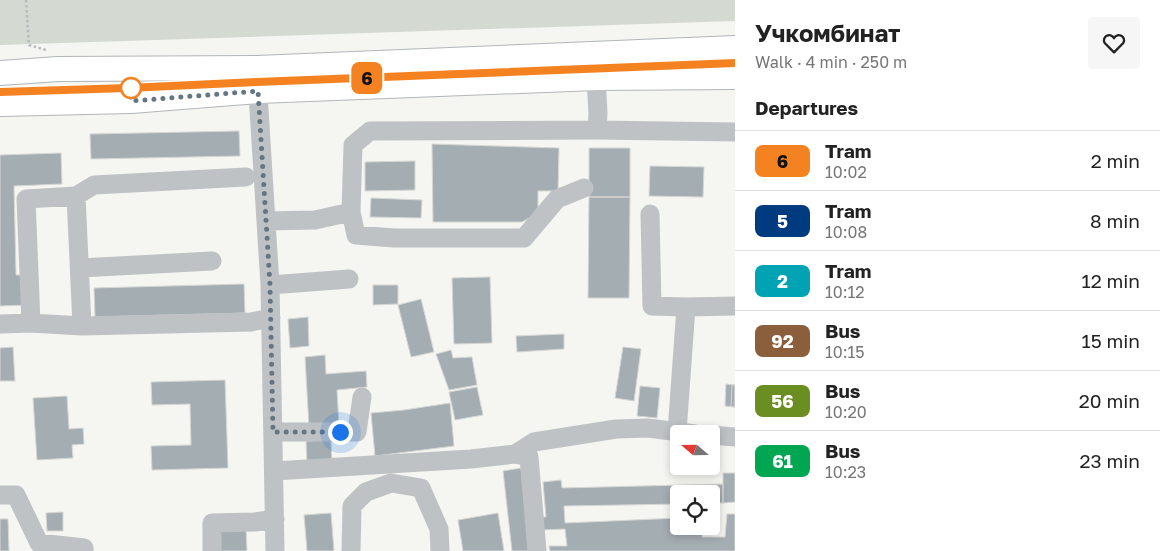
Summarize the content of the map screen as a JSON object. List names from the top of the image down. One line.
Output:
{"lines":["tram line 6"],"north":"left","page":{"on_map":"6","heading":[["Учкомбинат","Walk · 4 min · 250 m"],"Departures"],"list":[{"mark":"6","name":"Tram","note":"10:02","value":"2 min"},{"mark":"5","name":"Tram","note":"10:08","value":"8 min"},{"mark":"2","name":"Tram","note":"10:12","value":"12 min"},{"mark":"92","name":"Bus","note":"10:15","value":"15 min"},{"mark":"56","name":"Bus","note":"10:20","value":"20 min"},{"mark":"61","name":"Bus","note":"10:23","value":"23 min"}]}}
